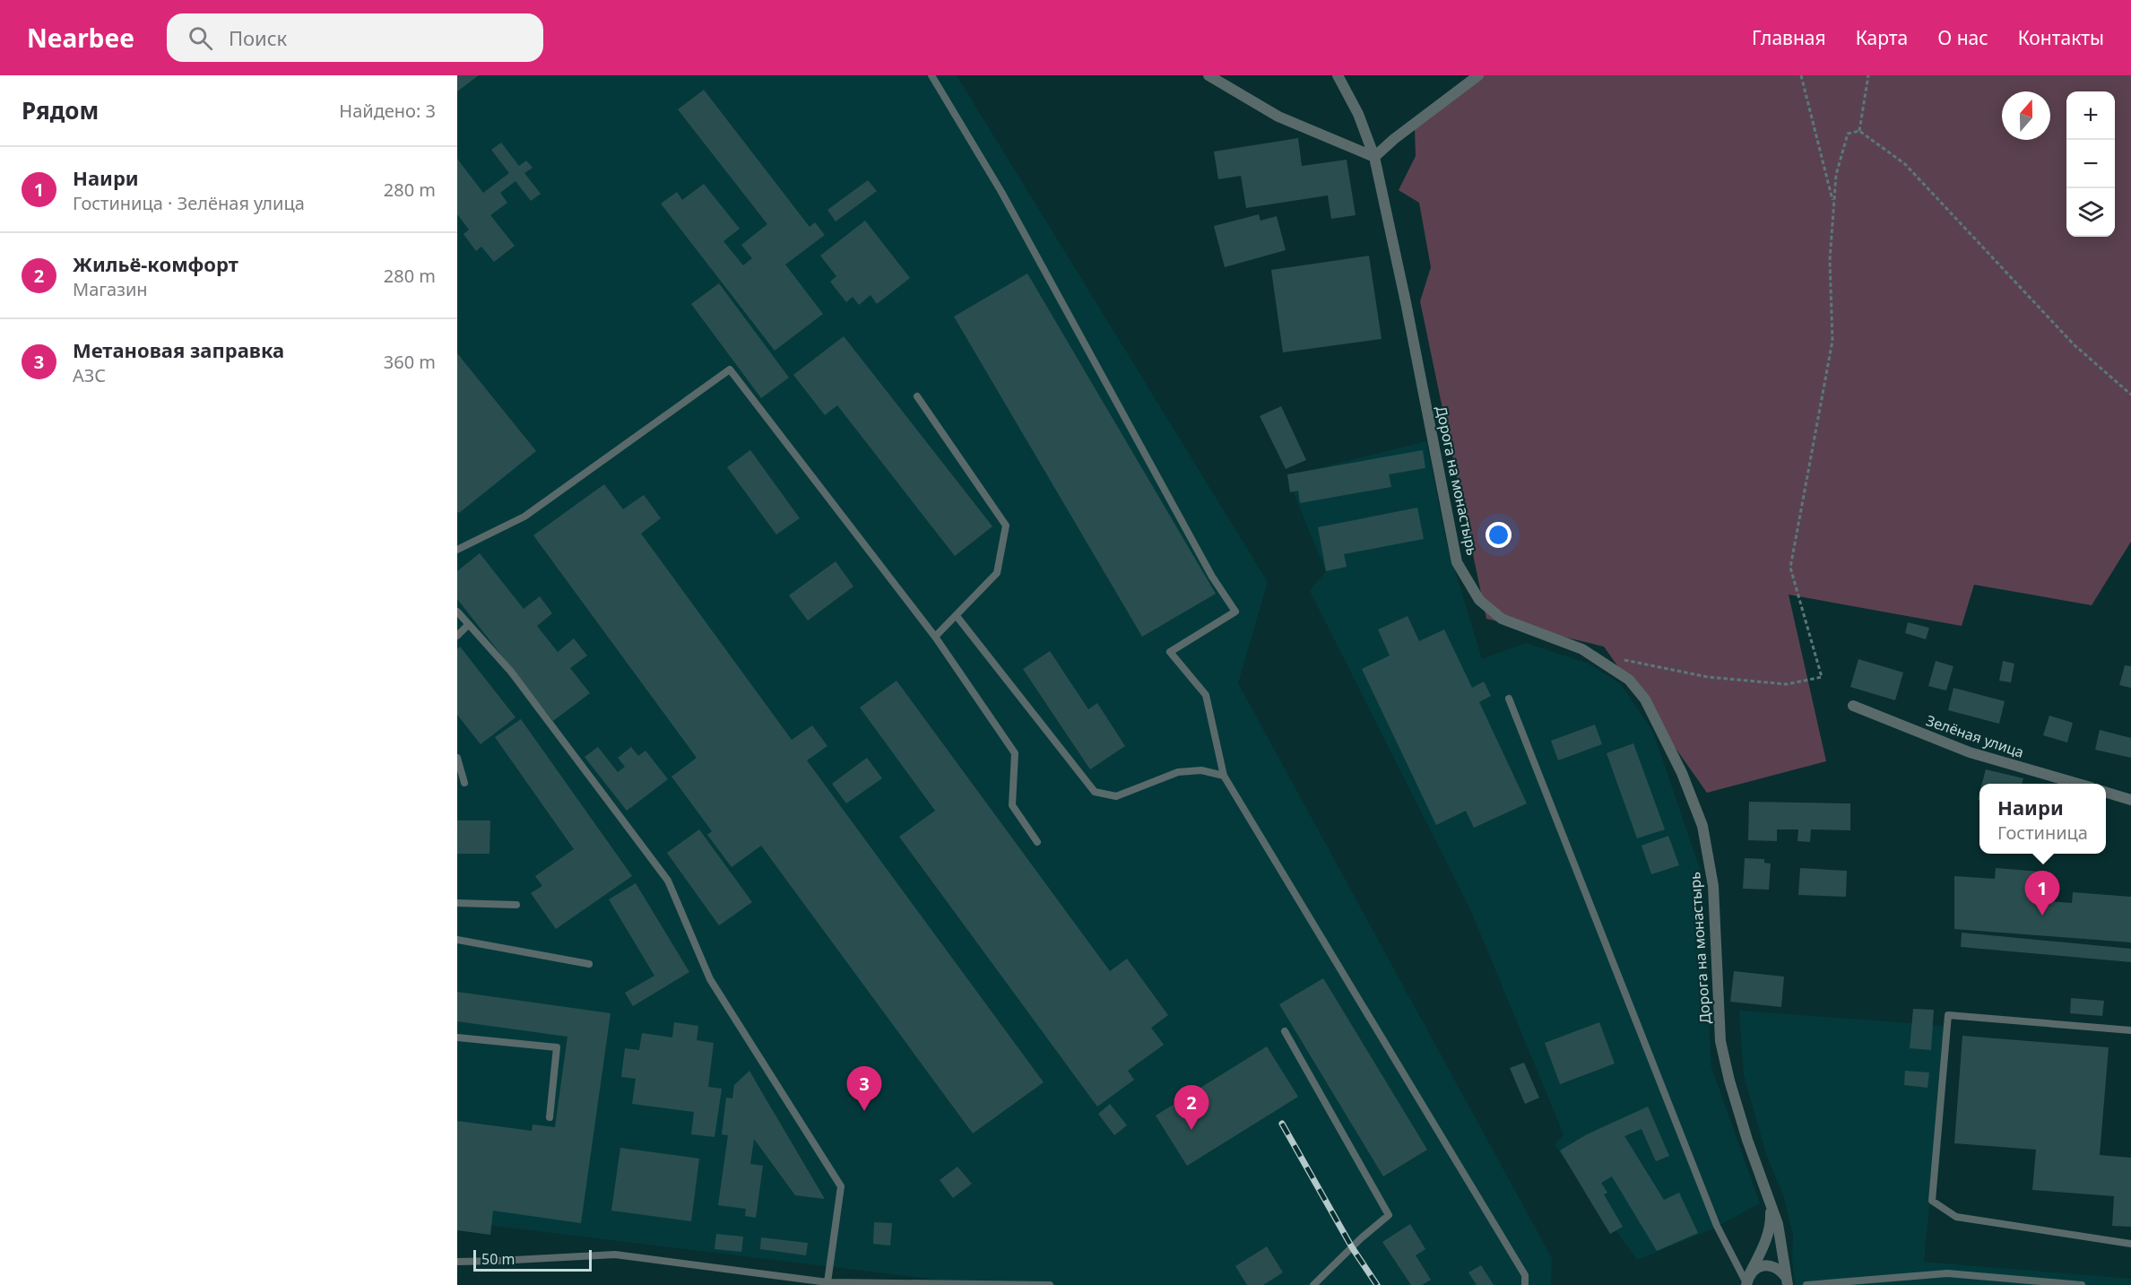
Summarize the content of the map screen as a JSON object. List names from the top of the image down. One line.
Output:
{"streets":{"street":["Дорога на монастырь","Зелёная улица"]},"scale_bar":"50 m","north":"top","page":{"header":"Nearbee","search":"Поиск","nav":["Главная","Карта","О нас","Контакты"],"heading":["Рядом","Найдено: 3"],"map_buttons":["+","−"],"list":[{"mark":"1","name":"Наири","note":"Гостиница · Зелёная улица","value":"280 m"},{"mark":"2","name":"Жильё-комфорт","note":"Магазин","value":"280 m"},{"mark":"3","name":"Метановая заправка","note":"АЗС","value":"360 m"}],"popup":["Наири","Гостиница"],"pins":["1","3","2"],"scale":"50 m"}}
